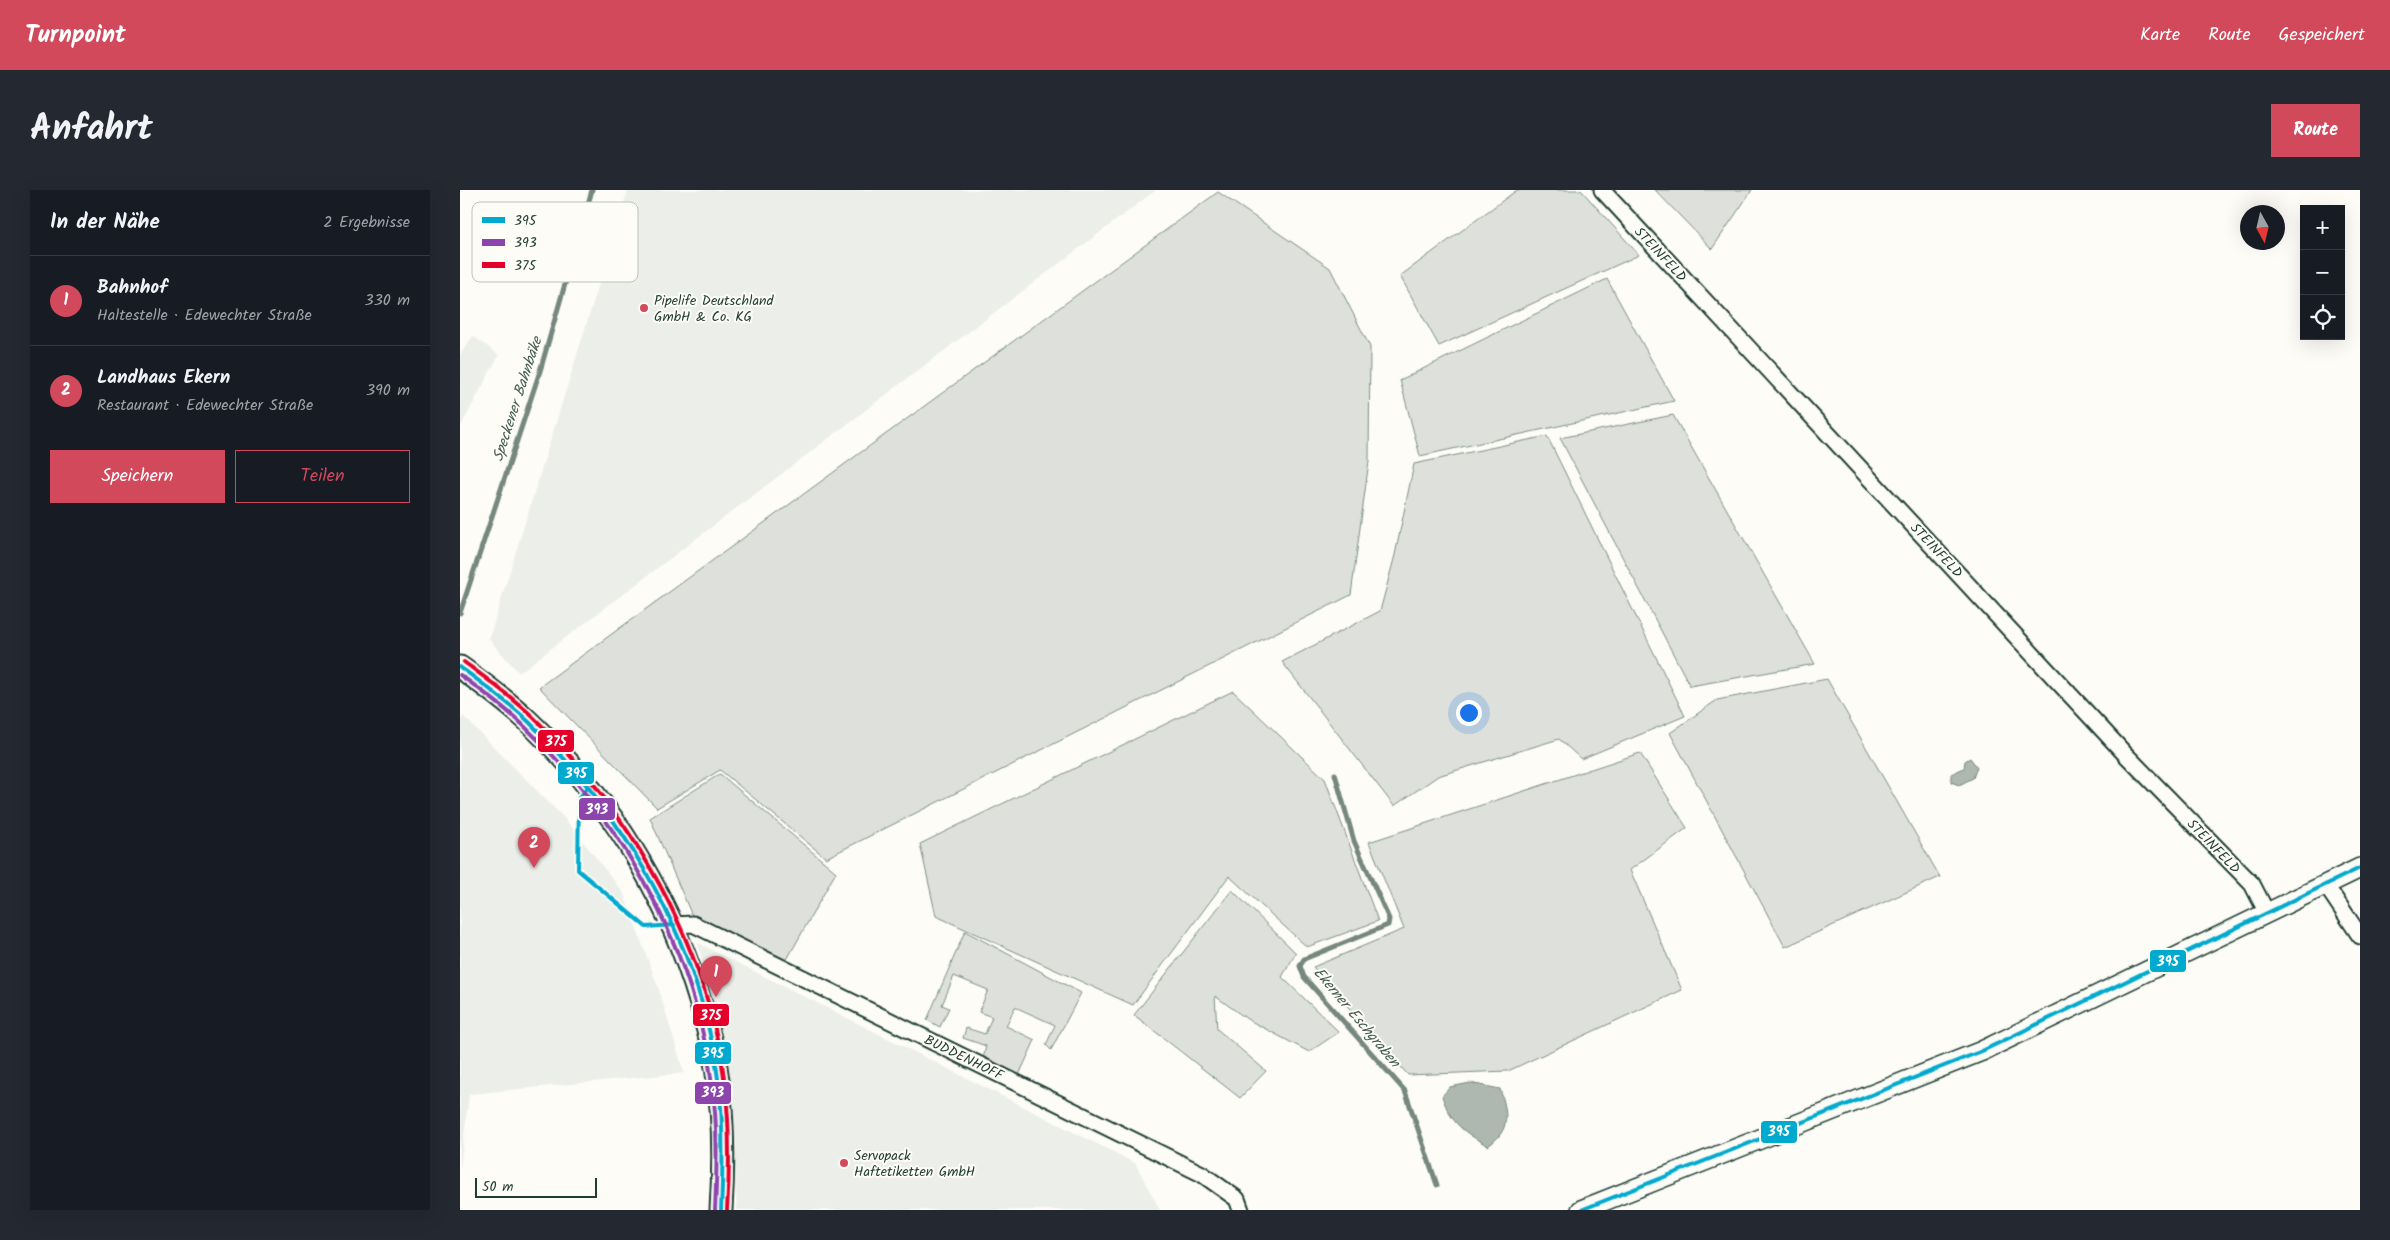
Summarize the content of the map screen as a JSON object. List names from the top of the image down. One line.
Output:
{"streets":{"street":["STEINFELD","BUDDENHOFF"]},"water":["Speckener Bahnbäke","Ekerner Eschgraben"],"places":["Pipelife Deutschland GmbH & Co. KG","Servopack Haftetiketten GmbH"],"lines":["transit line 375","transit line 395","transit line 393"],"legend":["395","393","375"],"scale_bar":"50 m","north":"bottom","page":{"header":"Turnpoint","nav":["Karte","Route","Gespeichert"],"title":"Anfahrt","buttons":["Route",["Speichern","Teilen"]],"heading":["In der Nähe","2 Ergebnisse"],"map_buttons":["+","−"],"list":[{"mark":"1","name":"Bahnhof","note":"Haltestelle · Edewechter Straße","value":"330 m"},{"mark":"2","name":"Landhaus Ekern","note":"Restaurant · Edewechter Straße","value":"390 m"}],"pins":["2","1"],"scale":"50 m"}}
